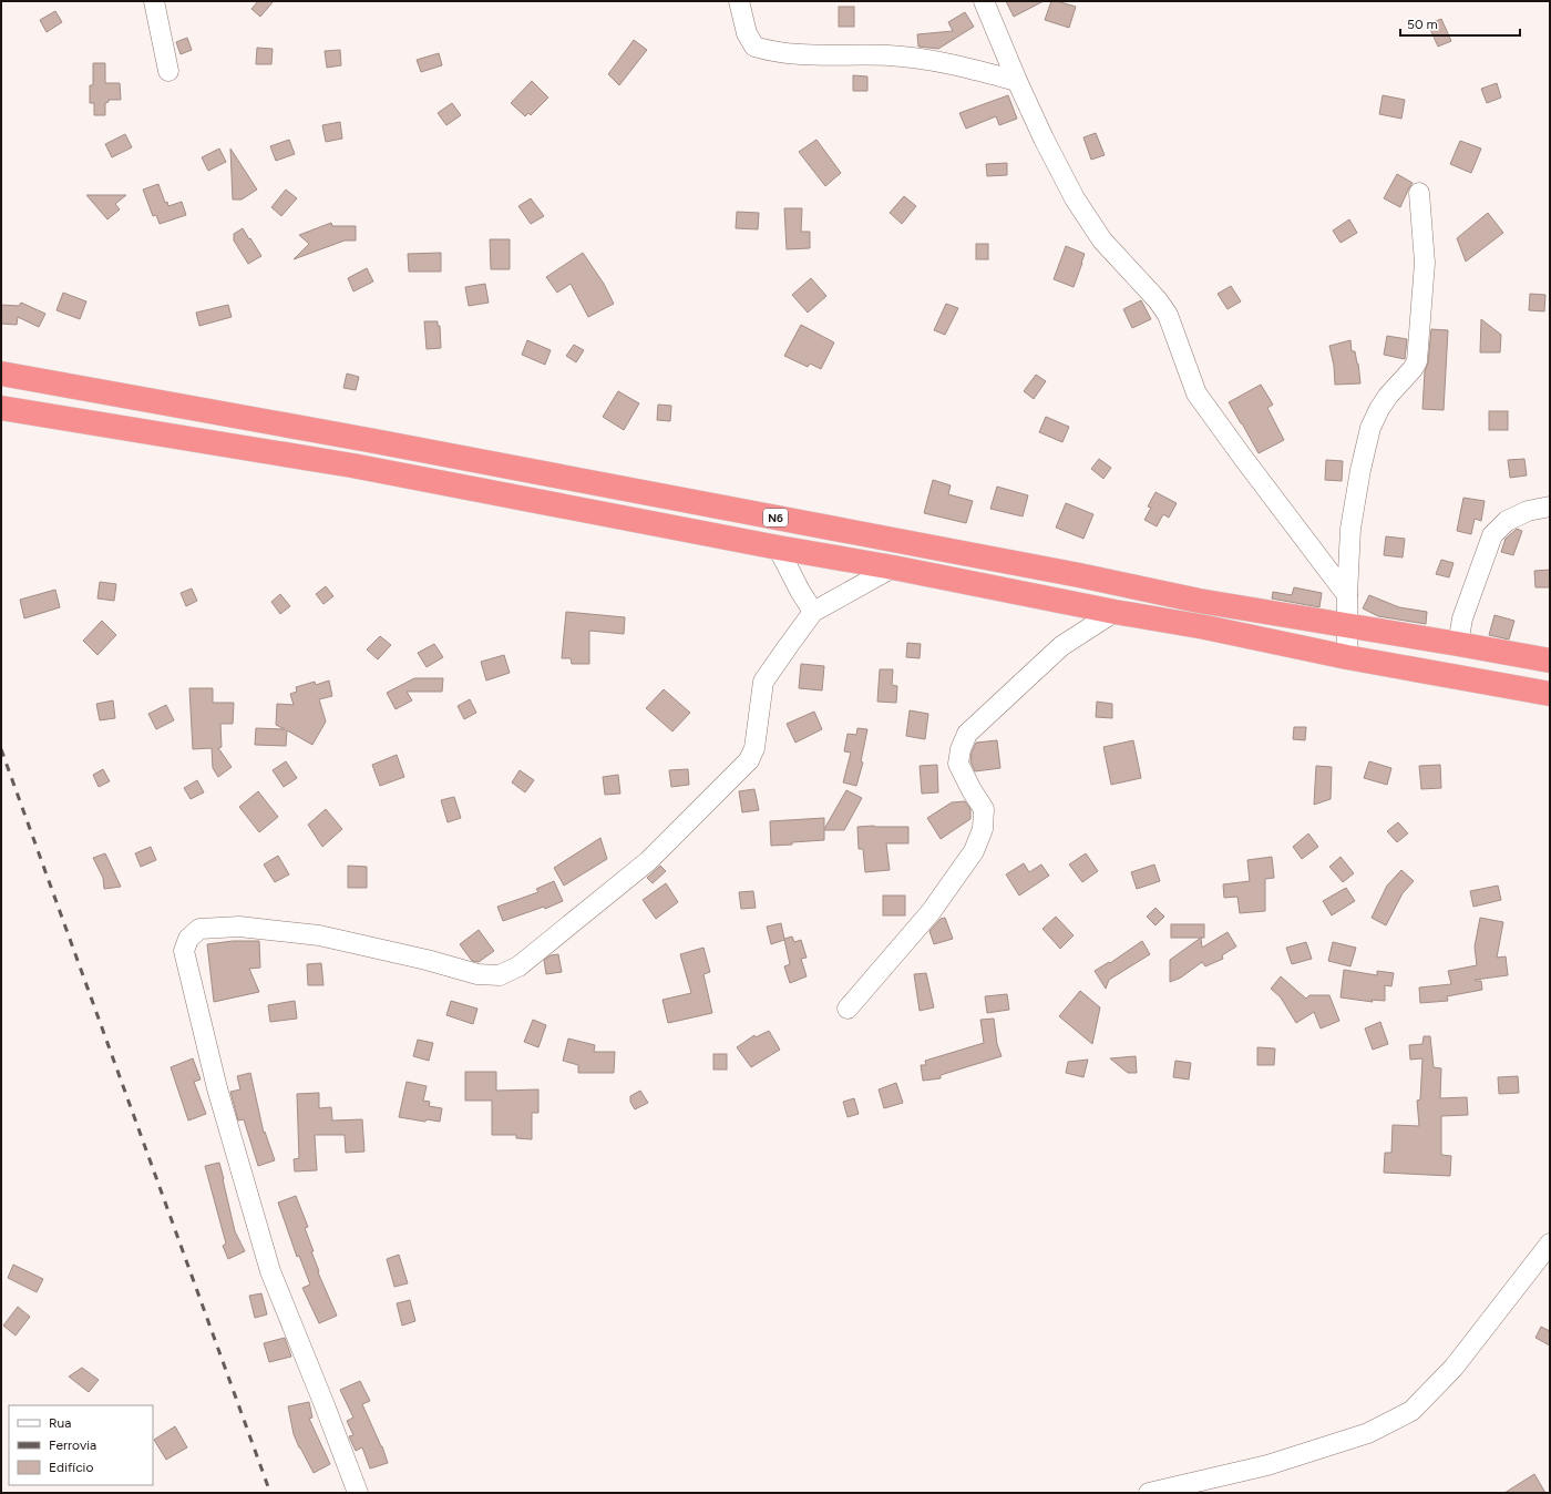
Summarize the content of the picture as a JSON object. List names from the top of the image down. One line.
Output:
{"streets":{"highway":["N6"]},"legend":["Rua","Ferrovia","Edifício"],"scale_bar":"50 m"}
